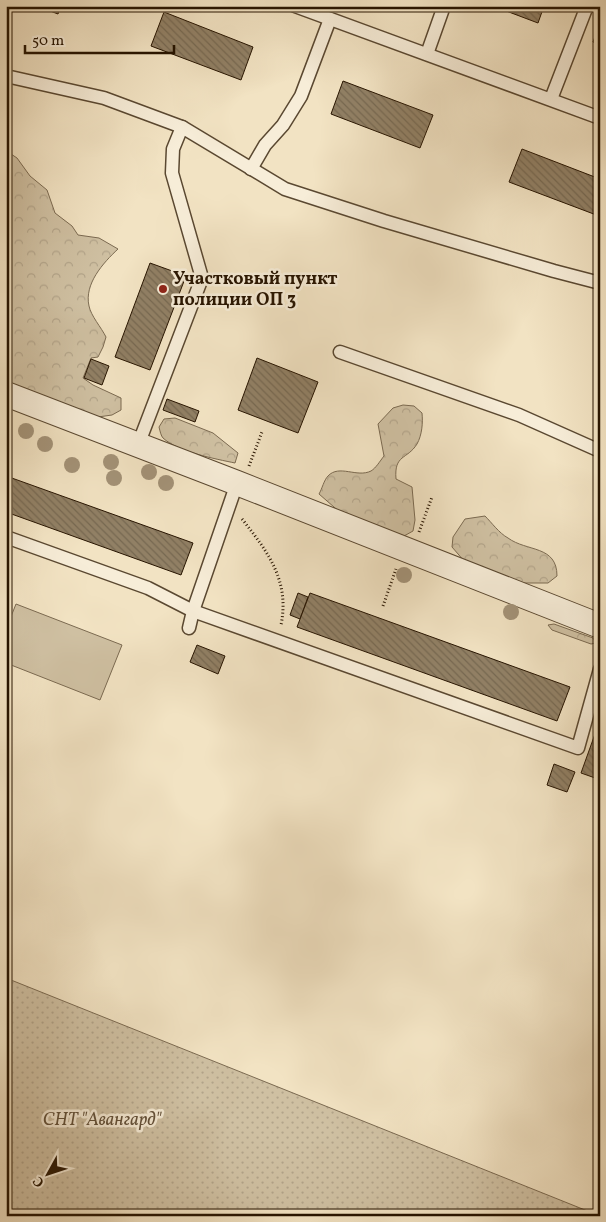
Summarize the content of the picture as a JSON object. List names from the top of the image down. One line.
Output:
{"parks":["СНТ \"Авангард\""],"places":["Участковый пункт полиции ОП 3"],"scale_bar":"50 m","north":"bottom left"}
